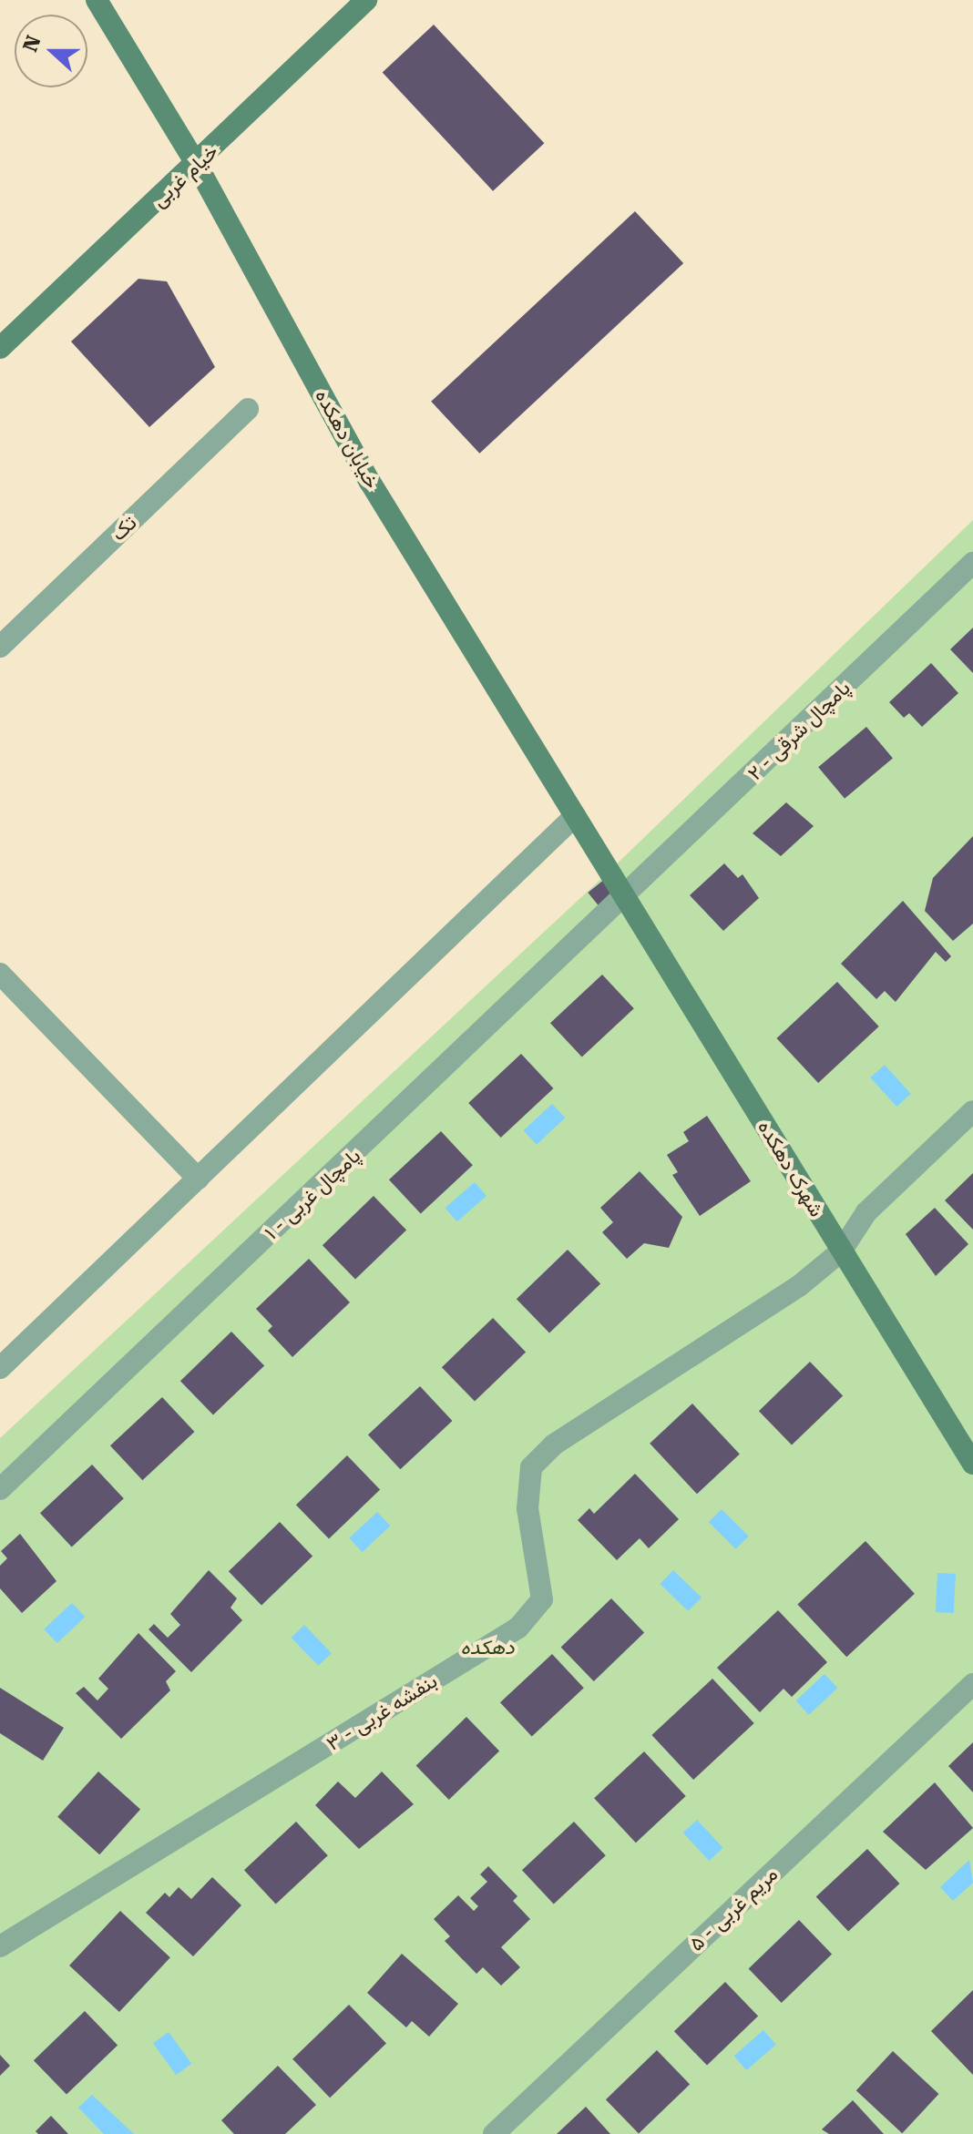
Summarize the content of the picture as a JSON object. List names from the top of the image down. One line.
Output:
{"streets":{"street":["خیام غربی","خیابان دهکده","تک","پامچال شرقی - ۲","شهرک دهکده","پامچال غربی - ۱","بنفشه غربی - ۳","مریم غربی - ۵"]},"crossings":[["خیام غربی","خیابان دهکده"],["خیابان دهکده","شهرک دهکده"],["پامچال شرقی - ۲","شهرک دهکده"],["پامچال شرقی - ۲","پامچال غربی - ۱"],["شهرک دهکده","پامچال غربی - ۱"],["شهرک دهکده","بنفشه غربی - ۳"]],"parks":["دهکده"],"north":"left"}
